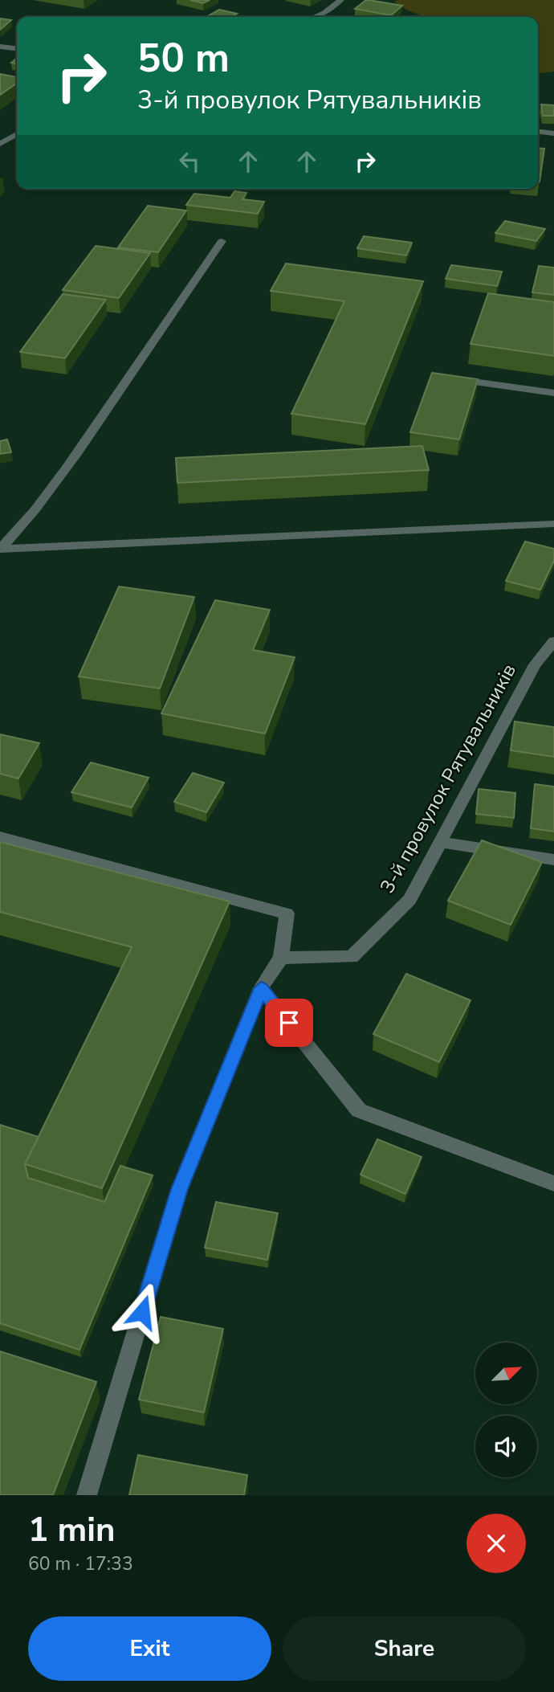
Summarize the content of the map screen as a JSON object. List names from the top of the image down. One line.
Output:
{"streets":{"street":["3-й провулок Рятувальників"]},"north":"top right","page":{"turn":["50 m","3-й провулок Рятувальників"],"heading":["1 min","60 m · 17:33"],"buttons":["Exit","Share"]}}
